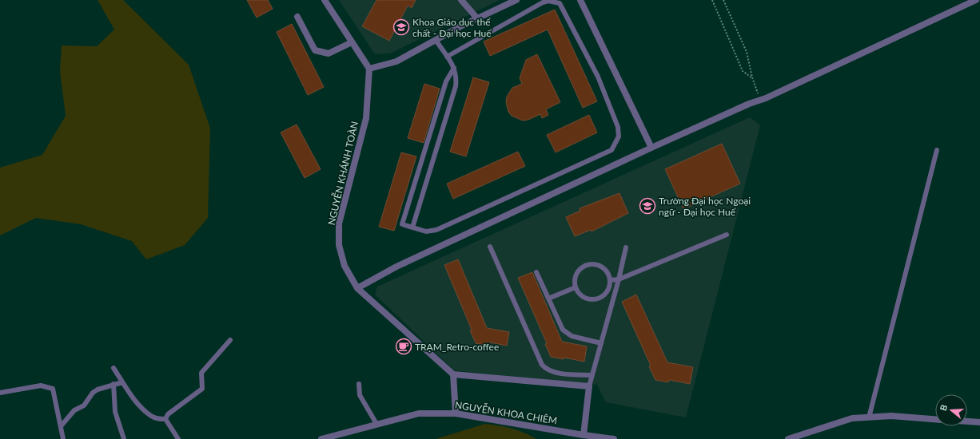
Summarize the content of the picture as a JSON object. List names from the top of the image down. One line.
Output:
{"streets":{"street":["NGUYỄN KHÁNH TOÀN","NGUYỄN KHOA CHIÊM"]},"places":{"school or university":["Khoa Giáo dục thể chất - Đại học Huế","Trường Đại học Ngoại ngữ - Đại học Huế"],"cafe":["TRẠM_Retro-coffee"]},"north":"left"}
